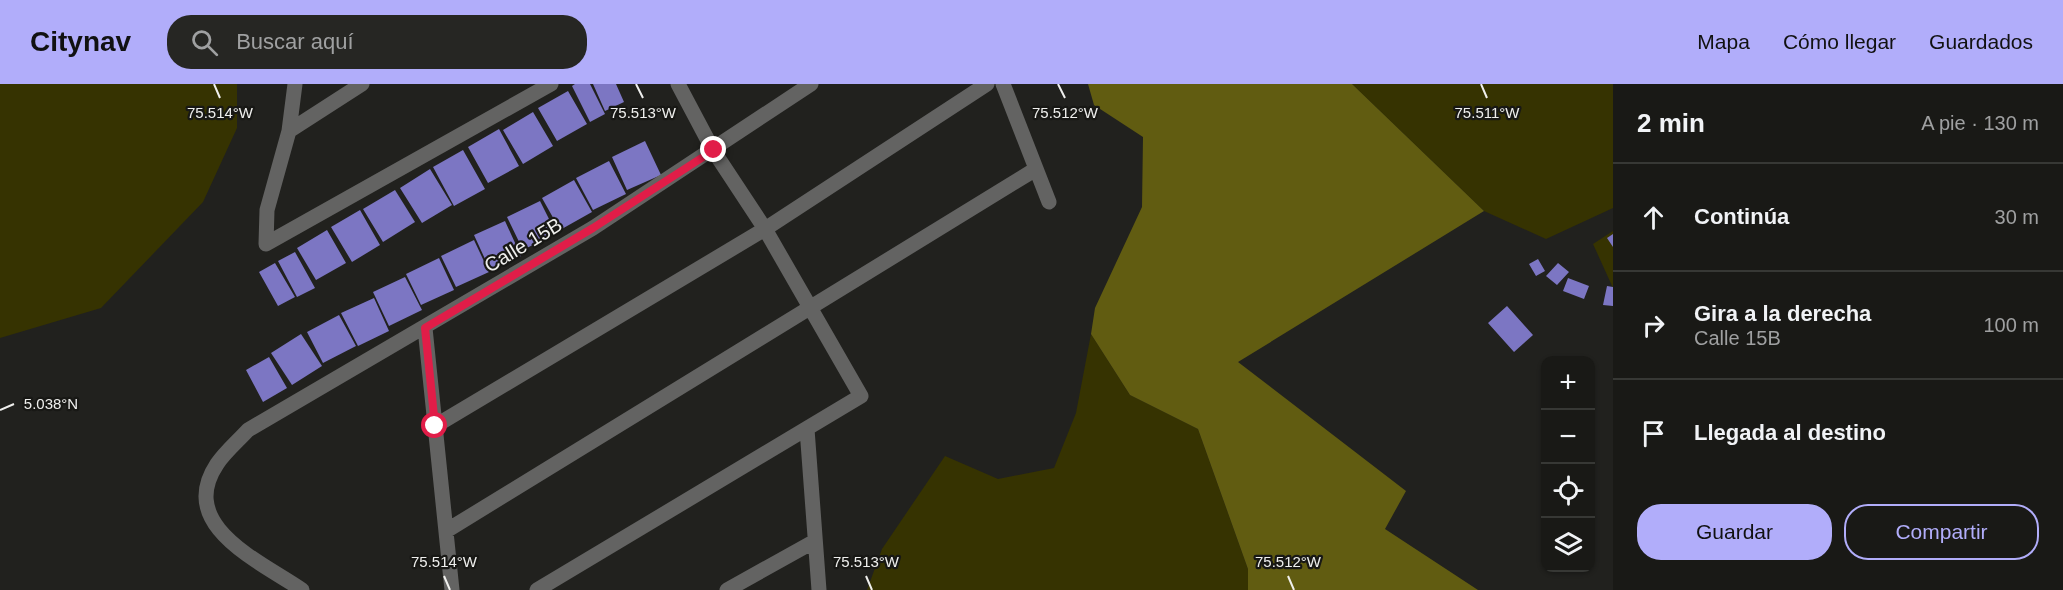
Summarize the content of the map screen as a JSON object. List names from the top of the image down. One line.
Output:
{"streets":{"street":["Calle 15B"]},"page":{"header":"Citynav","search":"Buscar aquí","nav":["Mapa","Cómo llegar","Guardados"],"heading":["2 min","A pie · 130 m"],"list":[["Continúa","30 m"],["Gira a la derecha","Calle 15B","100 m"],"Llegada al destino"],"map_buttons":["+","−"],"buttons":["Guardar","Compartir"]},"coordinates":["75.514°W","75.511°W","75.513°W","75.512°W","5.038°N"]}
